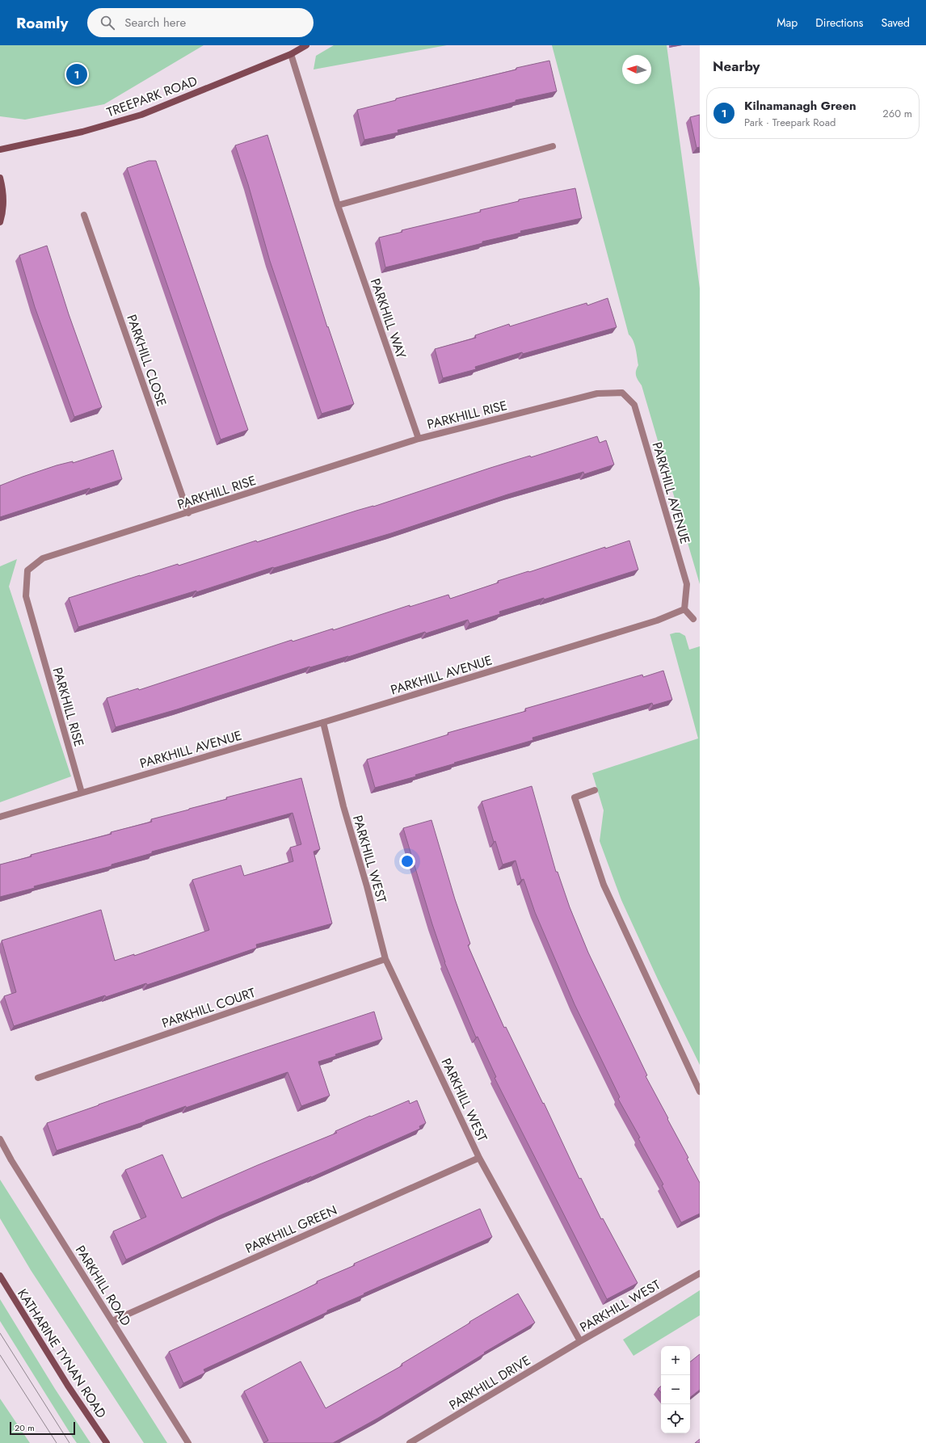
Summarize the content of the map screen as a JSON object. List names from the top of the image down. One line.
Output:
{"streets":{"street":["TREEPARK ROAD","PARKHILL WAY","PARKHILL CLOSE","PARKHILL RISE","PARKHILL AVENUE","PARKHILL WEST","PARKHILL COURT","PARKHILL GREEN","PARKHILL ROAD","KATHARINE TYNAN ROAD","PARKHILL DRIVE"]},"crossings":[["TREEPARK ROAD","PARKHILL WAY"],["PARKHILL WAY","PARKHILL RISE"],["PARKHILL CLOSE","PARKHILL RISE"],["PARKHILL RISE","PARKHILL AVENUE"],["PARKHILL AVENUE","PARKHILL WEST"],["PARKHILL WEST","PARKHILL COURT"],["PARKHILL WEST","PARKHILL GREEN"],["PARKHILL WEST","PARKHILL DRIVE"],["PARKHILL GREEN","PARKHILL ROAD"]],"scale_bar":"20 m","north":"left","page":{"header":"Roamly","search":"Search here","nav":["Map","Directions","Saved"],"heading":"Nearby","pins":"1","list":[{"mark":"1","name":"Kilnamanagh Green","note":"Park · Treepark Road","value":"260 m"}],"map_buttons":["+","−"],"scale":"20 m"}}
